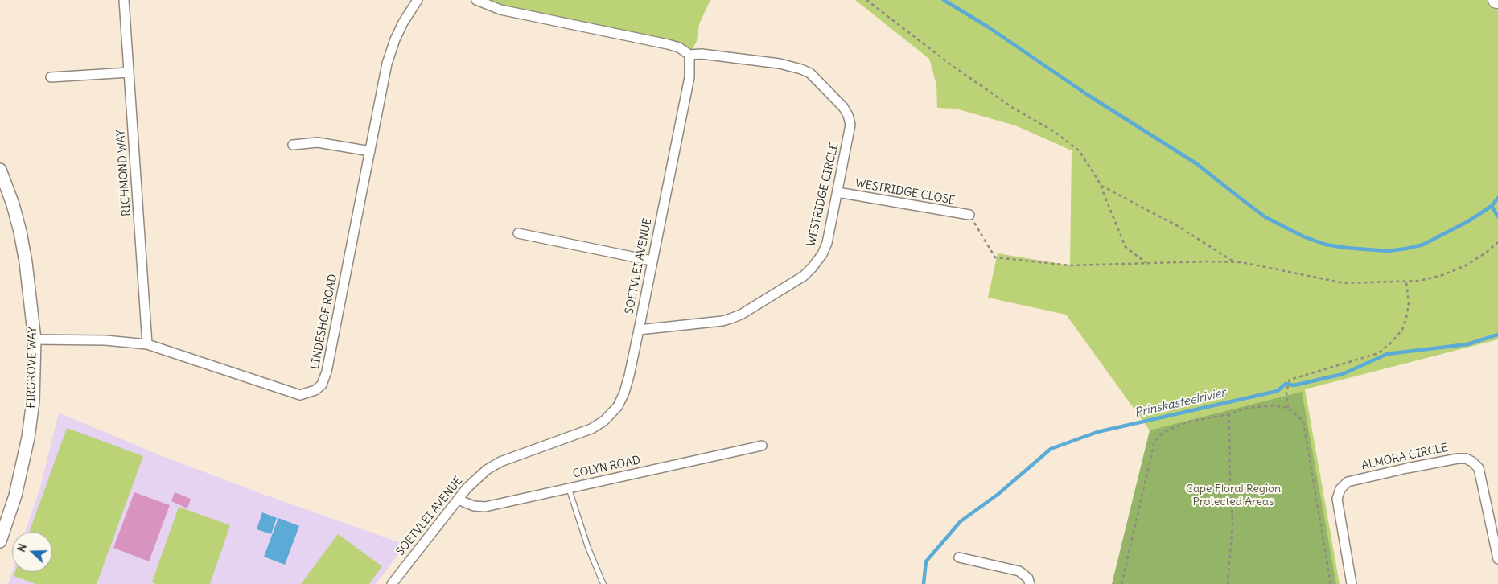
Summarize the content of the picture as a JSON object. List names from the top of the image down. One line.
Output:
{"streets":{"street":["RICHMOND WAY","WESTRIDGE CLOSE","WESTRIDGE CIRCLE","SOETVLEI AVENUE","LINDESHOF ROAD","FIRGROVE WAY","ALMORA CIRCLE","COLYN ROAD"]},"crossings":[["RICHMOND WAY","LINDESHOF ROAD"],["WESTRIDGE CLOSE","WESTRIDGE CIRCLE"],["WESTRIDGE CIRCLE","SOETVLEI AVENUE"],["SOETVLEI AVENUE","COLYN ROAD"],["LINDESHOF ROAD","FIRGROVE WAY"]],"water":["Prinskasteelrivier"],"parks":["Cape Floral Region Protected Areas"],"north":"left"}
